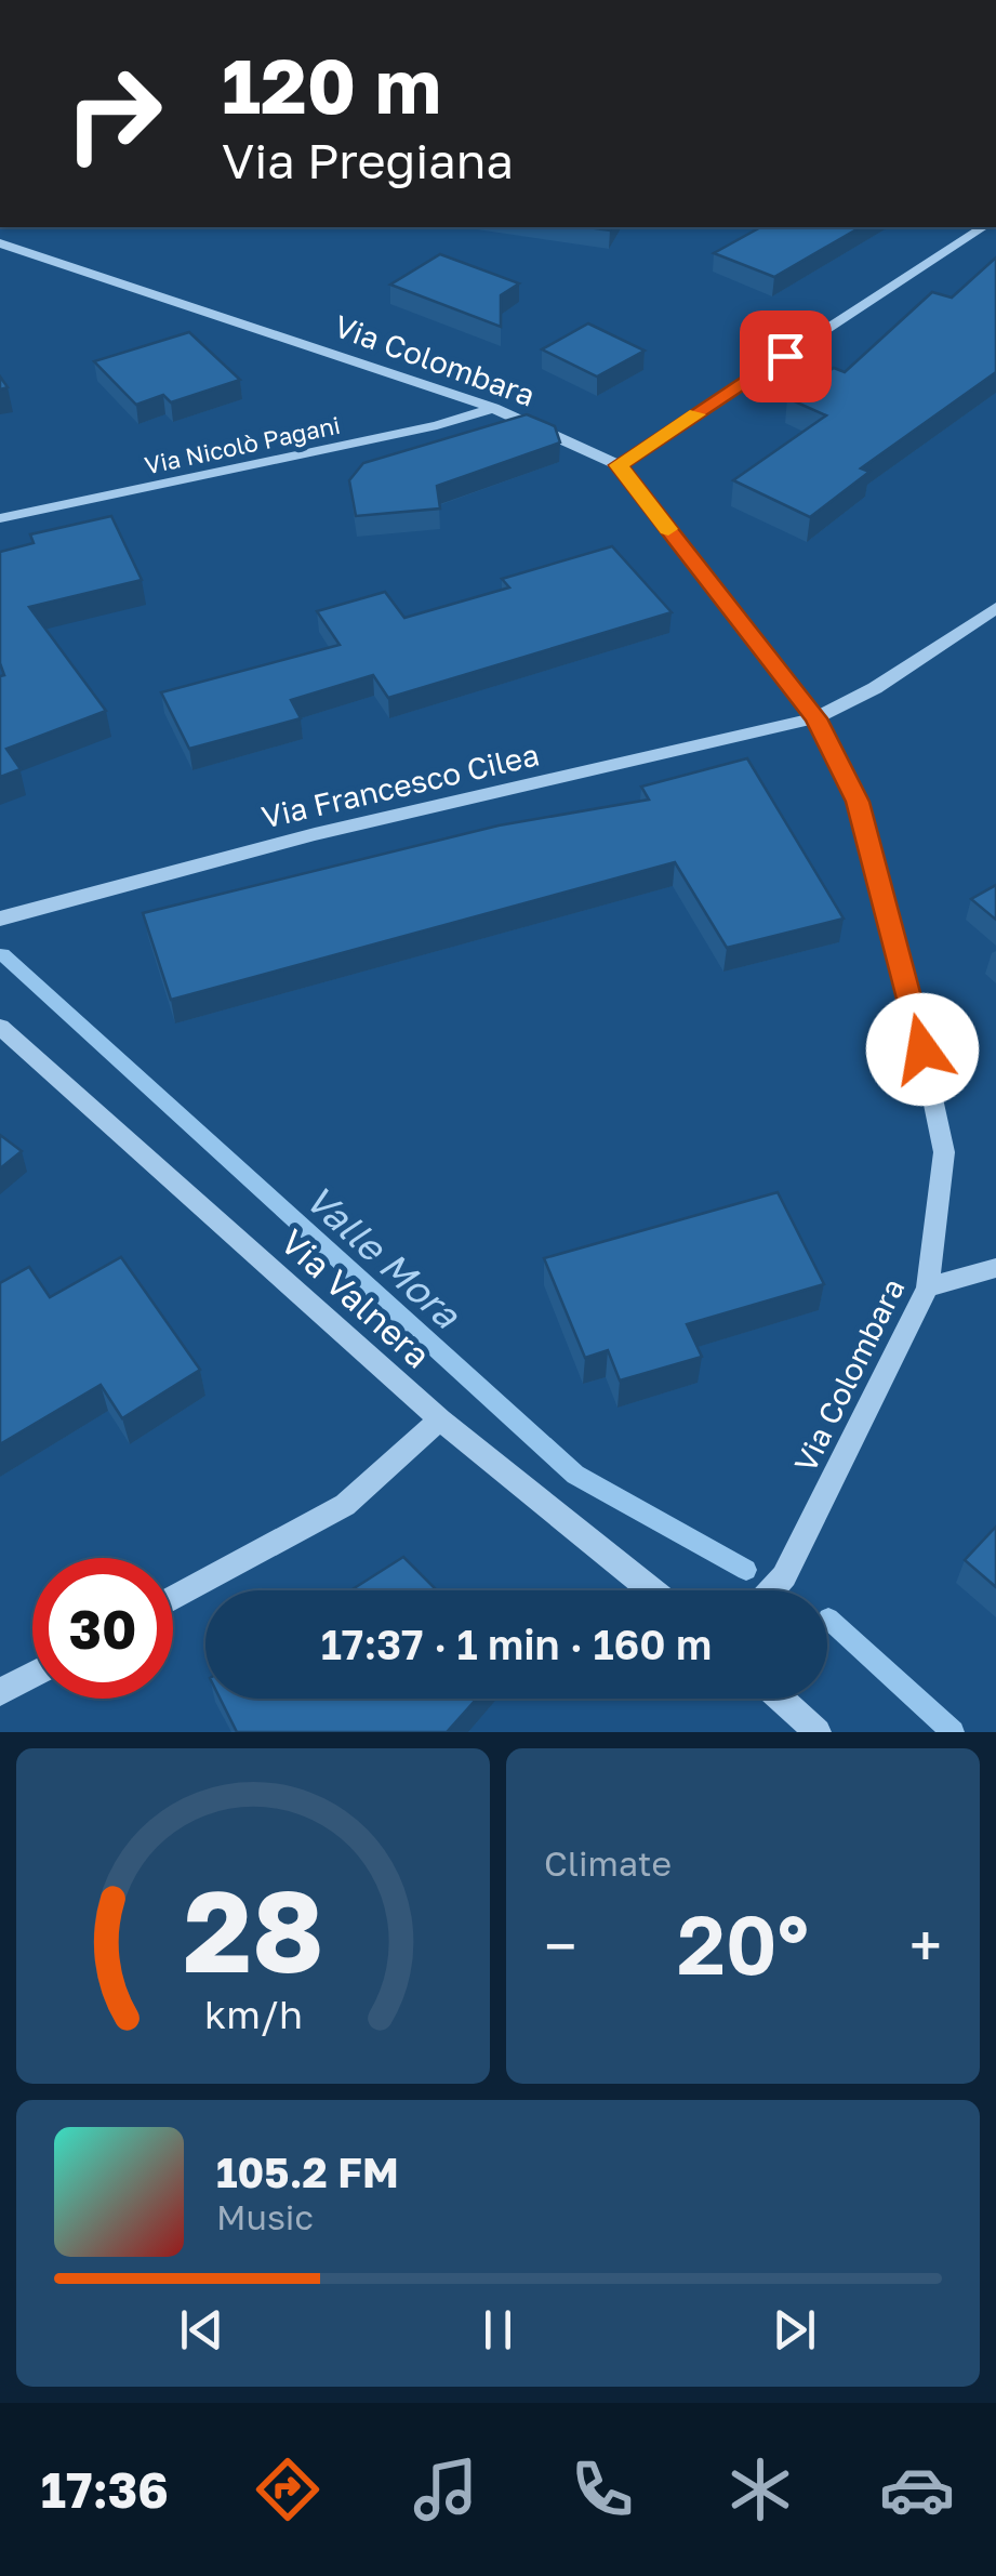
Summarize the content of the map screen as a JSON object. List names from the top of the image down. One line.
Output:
{"streets":{"street":["Via Colombara","Via Nicolò Pagani","Via Francesco Cilea","Via Valnera"]},"crossings":[["Via Colombara","Via Nicolò Pagani"],["Via Colombara","Via Francesco Cilea"]],"water":["Valle Mora"],"page":{"turn":["120 m","Via Pregiana"],"limit":"30","trip":"17:37 · 1 min · 160 m","tile":"Climate","heat":["−","20°","+"],"song":["105.2 FM","Music"],"tabs":"17:36","gauge":["28","km/h"]}}
